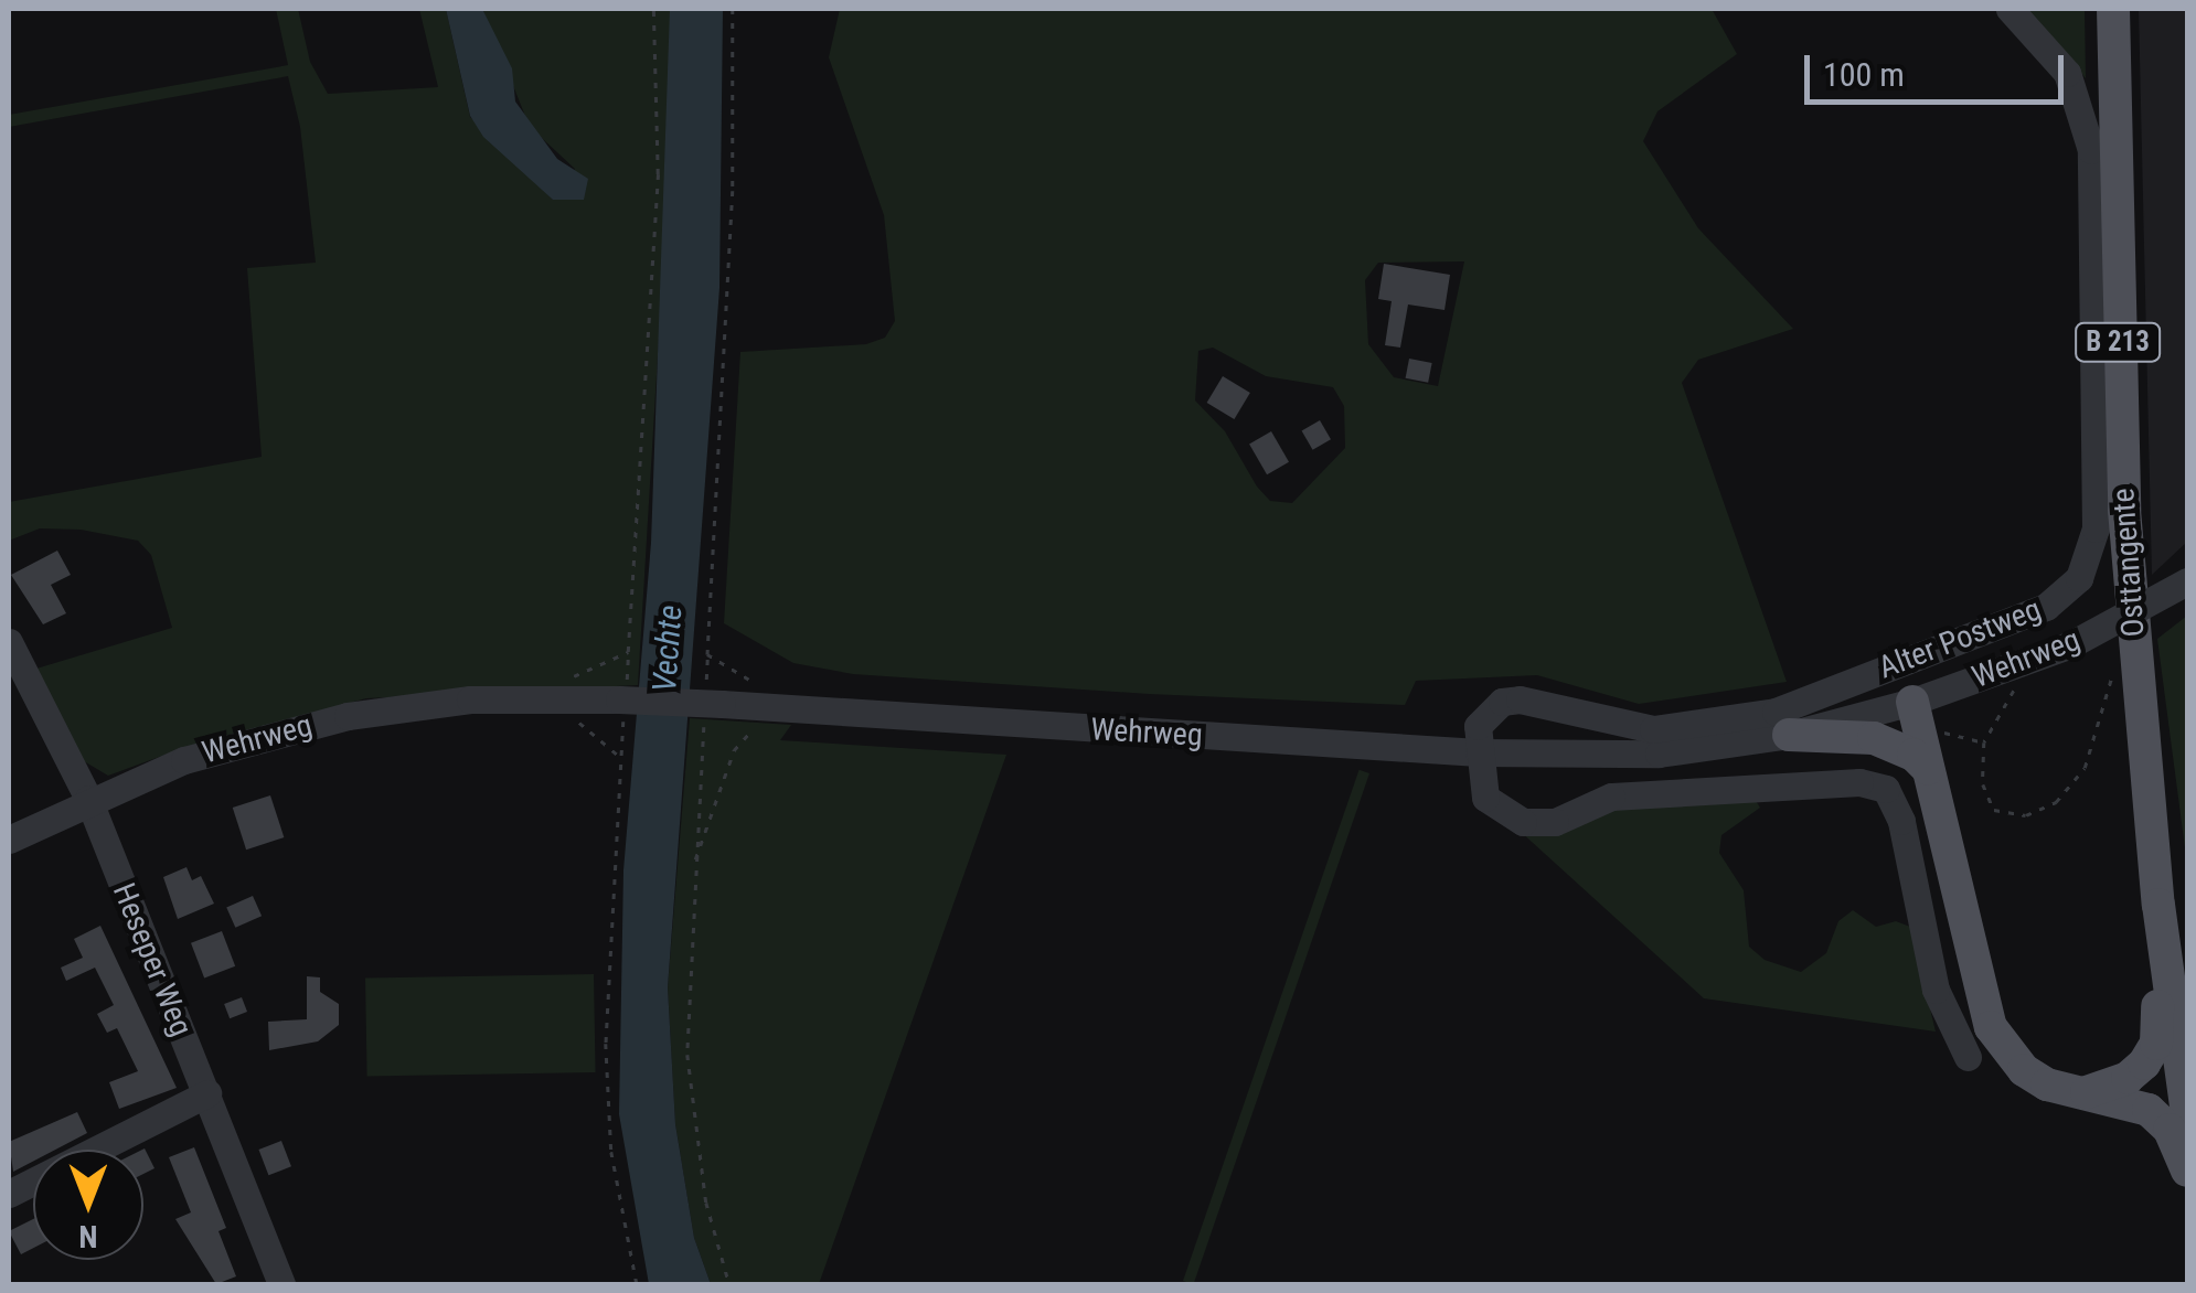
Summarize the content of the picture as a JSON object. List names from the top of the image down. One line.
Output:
{"streets":{"main road":["B 213","Osttangente"],"street":["Alter Postweg","Wehrweg","Heseper Weg"]},"crossings":[["Alter Postweg","Wehrweg"],["Wehrweg","Heseper Weg"]],"water":["Vechte"],"scale_bar":"100 m","north":"bottom"}
